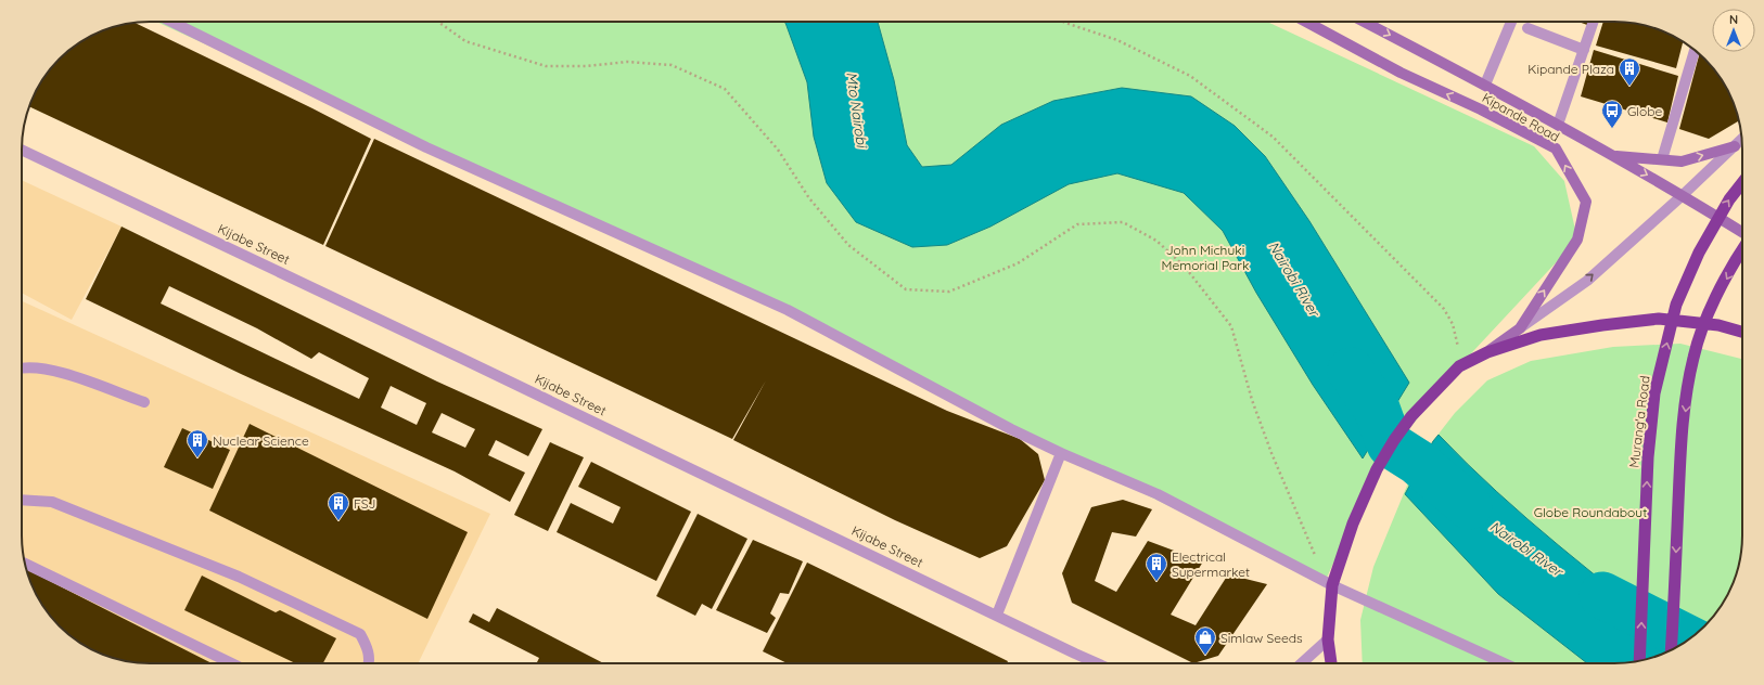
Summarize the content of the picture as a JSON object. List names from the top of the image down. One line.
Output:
{"streets":{"highway":["Murang'a Road"],"main road":["Kipande Road"],"street":["Kijabe Street"]},"water":["Mto Nairobi","Nairobi River"],"parks":["John Michuki Memorial Park","Globe Roundabout"],"places":{"building":["Kipande Plaza","Nuclear Science","FSJ","Electrical Supermarket"],"bus stop":["Globe"],"shop":["Simlaw Seeds"]},"north":"top"}
